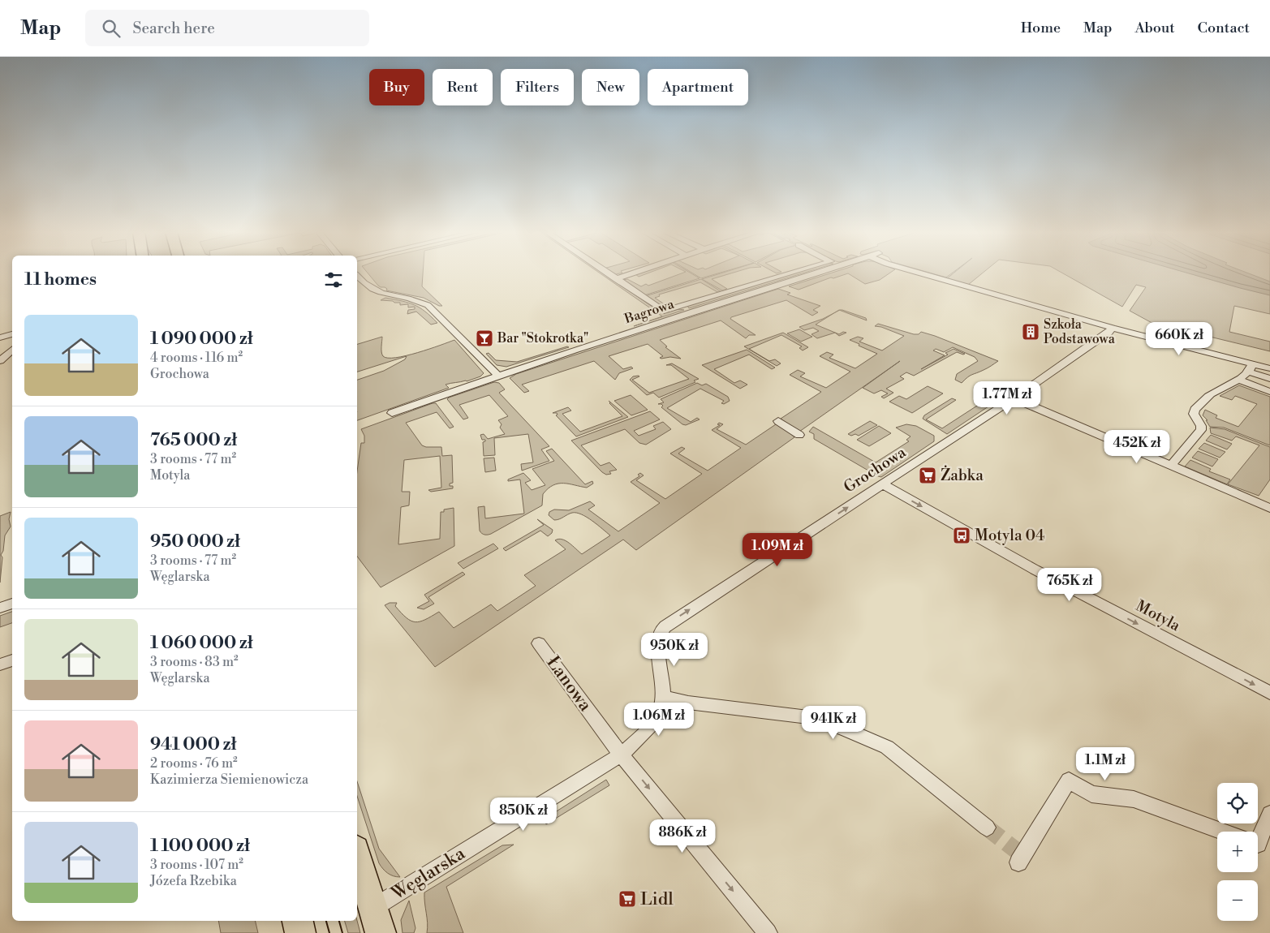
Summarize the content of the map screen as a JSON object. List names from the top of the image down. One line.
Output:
{"streets":{"street":["Bagrowa","Grochowa","Motyla","Łanowa","Węglarska"]},"crossings":[["Grochowa","Motyla"],["Grochowa","Węglarska"],["Łanowa","Węglarska"]],"one_way":["Grochowa","Motyla","Łanowa"],"places":{"building":["Szkoła Podstawowa"],"bar":["Bar \"Stokrotka\""],"supermarket":["Żabka","Lidl"],"bus stop":["Motyla 04"]},"page":{"header":"Map","search":"Search here","nav":["Home","Map","About","Contact"],"chip":["Buy","Rent","Filters","New","Apartment"],"heading":"11 homes","list":[{"name":"1 090 000 zł","note":"4 rooms · 116 m² · Grochowa"},{"name":"765 000 zł","note":"3 rooms · 77 m² · Motyla"},{"name":"950 000 zł","note":"3 rooms · 77 m² · Węglarska"},{"name":"1 060 000 zł","note":"3 rooms · 83 m² · Węglarska"},{"name":"941 000 zł","note":"2 rooms · 76 m² · Kazimierza Siemienowicza"},{"name":"1 100 000 zł","note":"3 rooms · 107 m² · Józefa Rzebika"}],"price":["660K zł","1.77M zł","452K zł","1.09M zł","765K zł","950K zł","1.06M zł","941K zł","1.1M zł","850K zł","886K zł"],"map_buttons":["+","−"]}}
